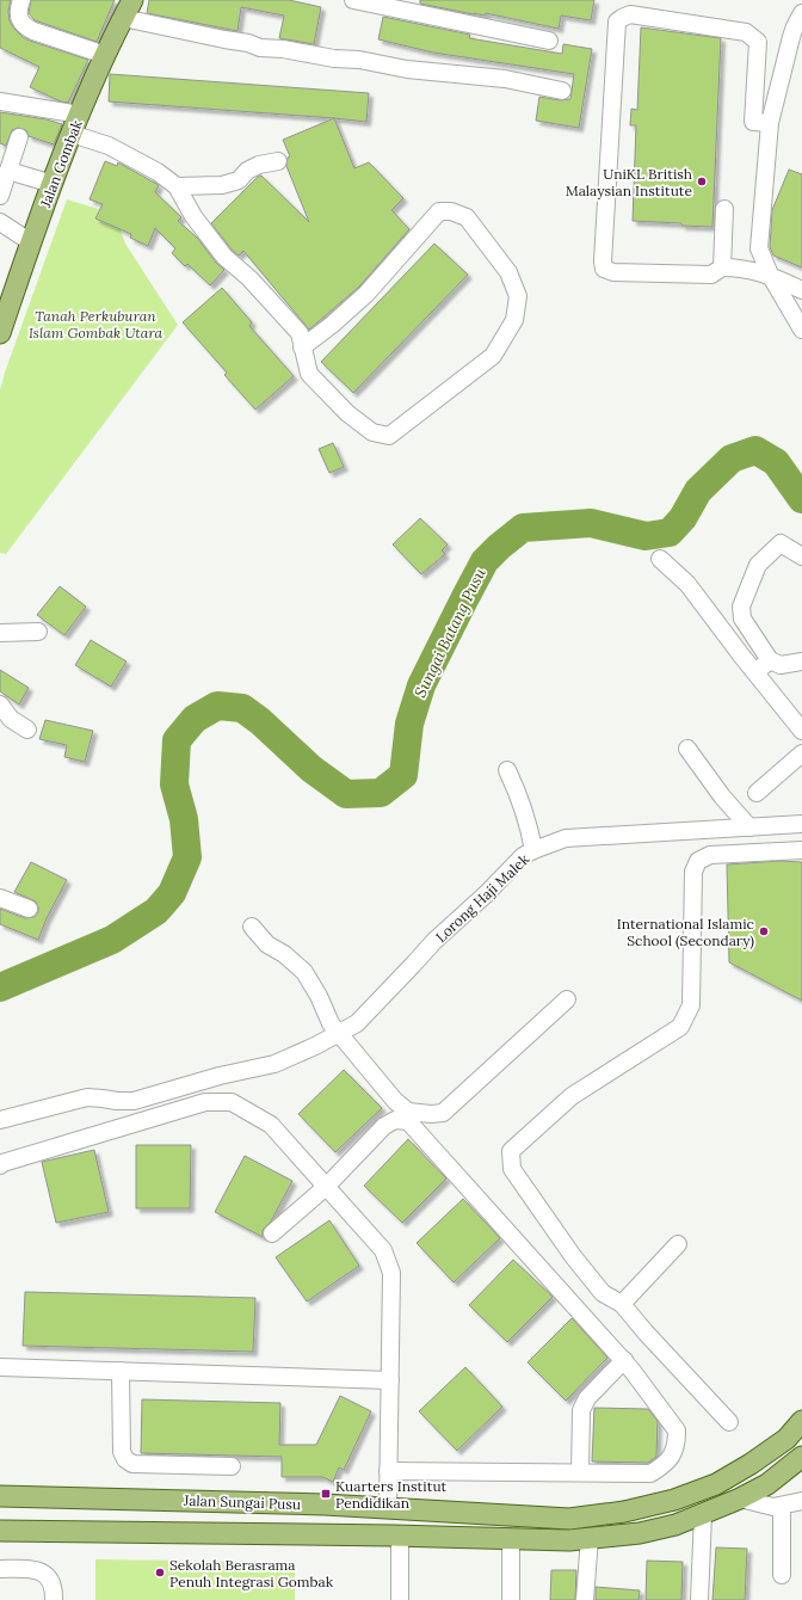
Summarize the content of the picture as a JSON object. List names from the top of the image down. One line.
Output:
{"streets":{"main road":["Jalan Gombak","Jalan Sungai Pusu"],"street":["Lorong Haji Malek"]},"water":["Sungai Batang Pusu"],"parks":["Tanah Perkuburan Islam Gombak Utara"],"places":{"other":["UniKL British Malaysian Institute","International Islamic School (Secondary)","Sekolah Berasrama Penuh Integrasi Gombak"],"transit":["Kuarters Institut Pendidikan"]}}
